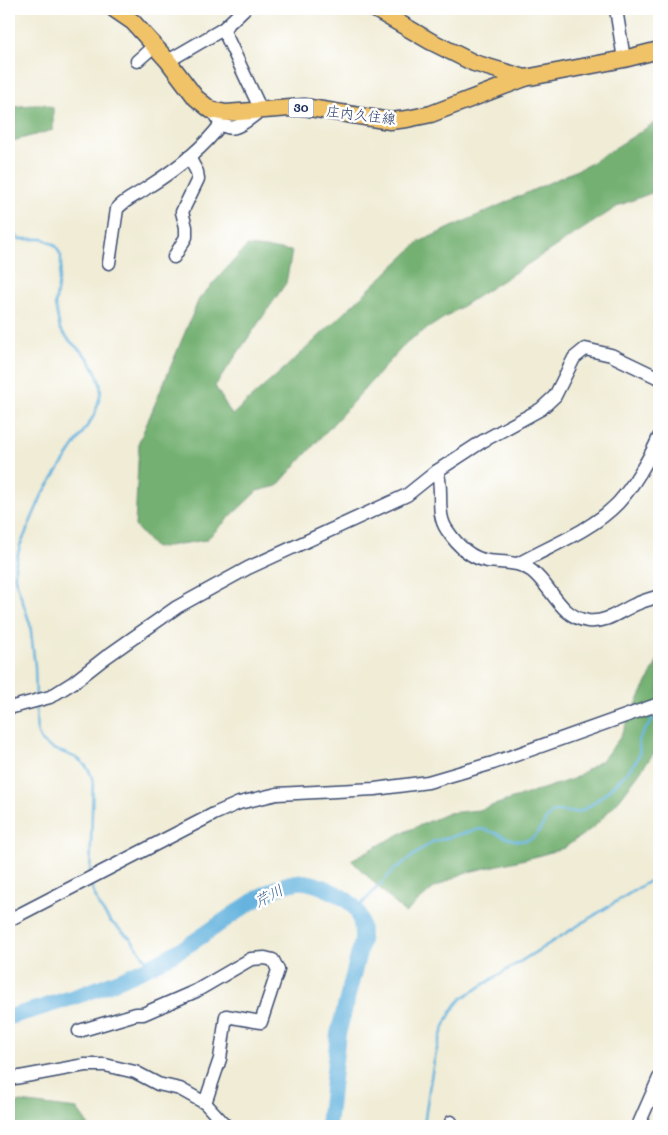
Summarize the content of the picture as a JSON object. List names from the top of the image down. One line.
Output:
{"streets":{"main road":["30","庄内久住線"]},"water":["芹川"]}
